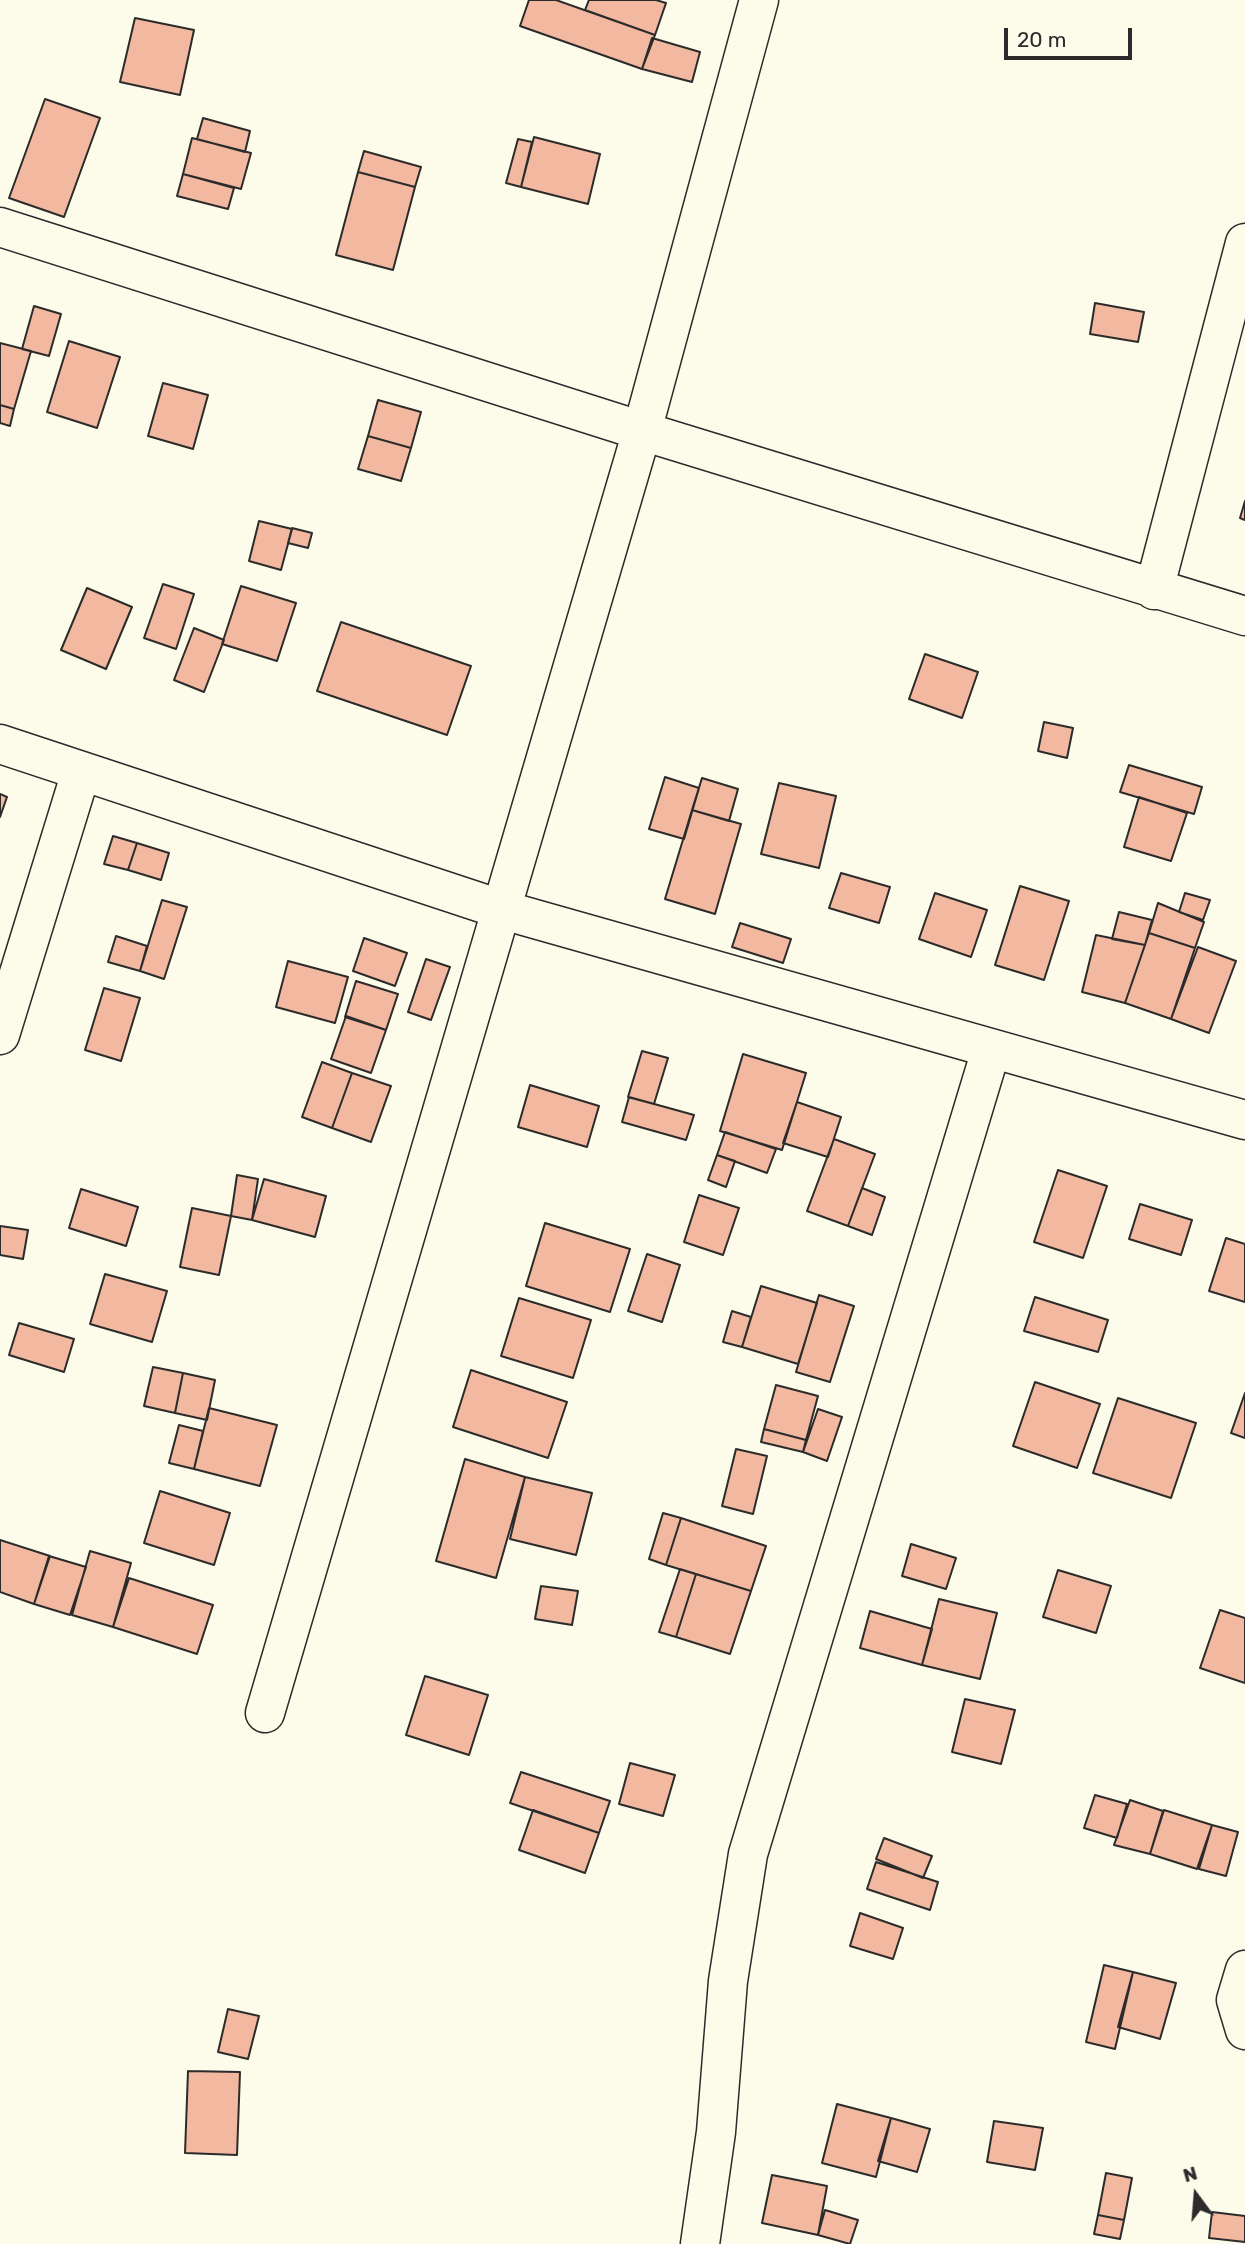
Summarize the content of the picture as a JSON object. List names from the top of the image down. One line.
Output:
{"scale_bar":"20 m","north":"top"}
